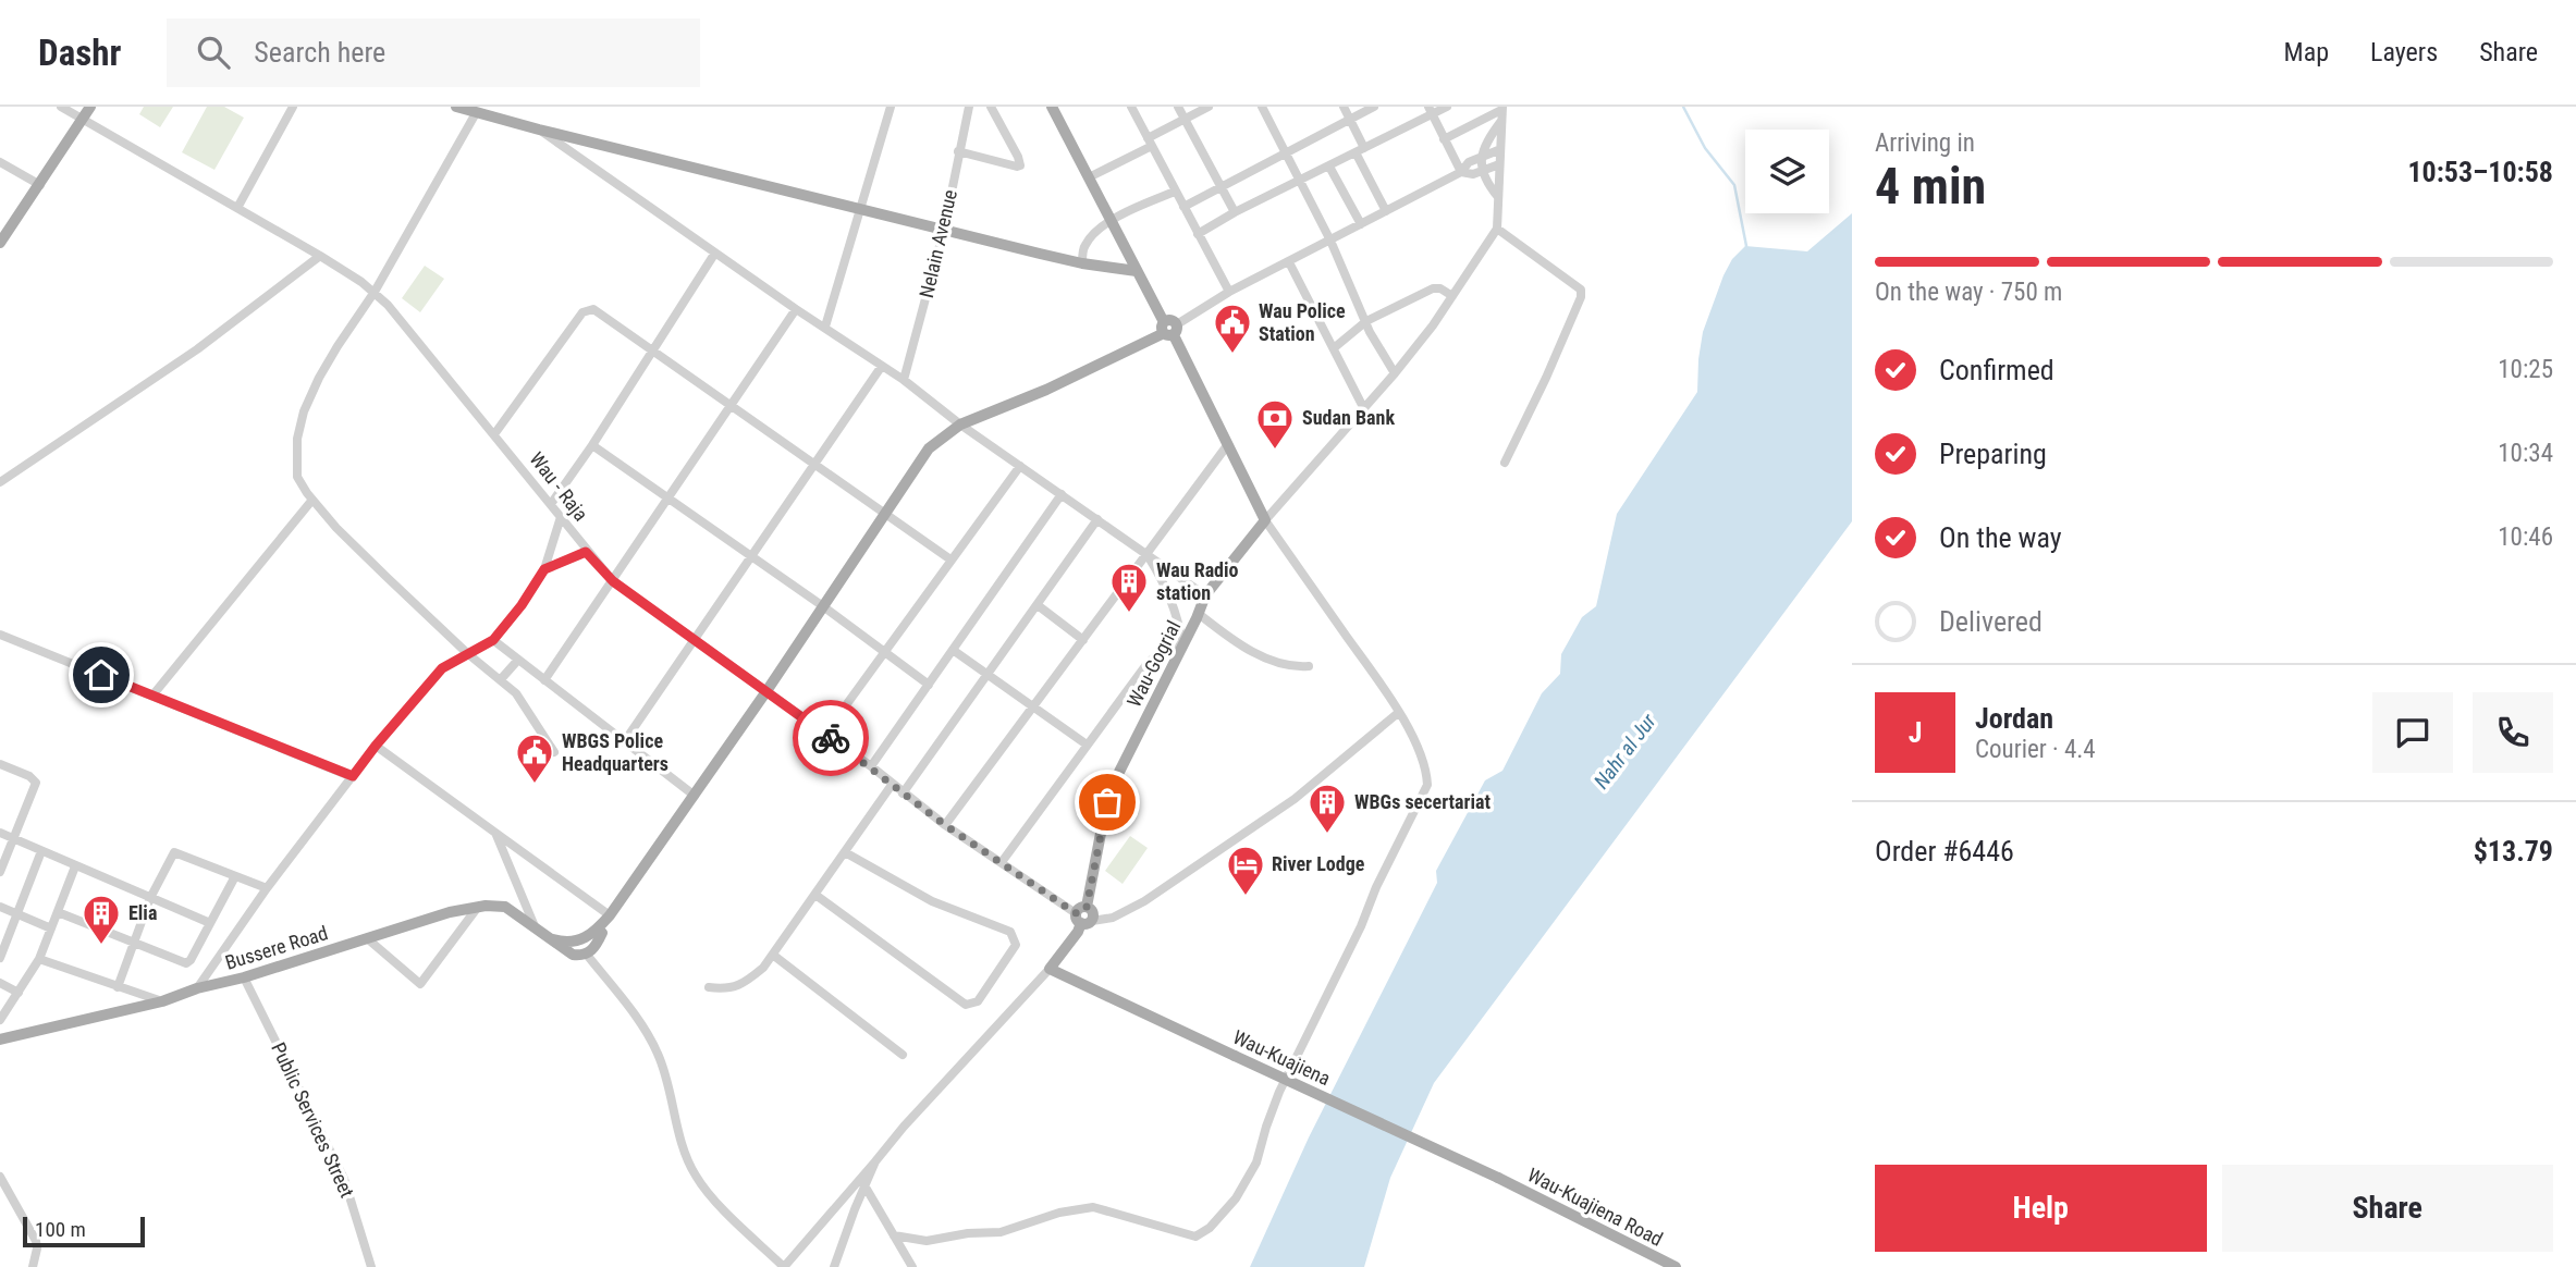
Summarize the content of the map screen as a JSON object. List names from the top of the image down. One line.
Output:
{"streets":{"main road":["Wau-Gogrial","Bussere Road","Wau-Kuajiena","Wau-Kuajiena Road"],"street":["Nelain Avenue","Wau - Raja","Public Services Street"]},"crossings":[["Wau - Raja","Wau-Gogrial"],["Bussere Road","Public Services Street"],["Wau-Kuajiena","Wau-Kuajiena Road"]],"water":["Nahr al Jur"],"places":{"public building":["Wau Police Station","WBGS Police Headquarters"],"bank":["Sudan Bank"],"building":["Wau Radio station","WBGs secertariat","Elia"],"hotel":["River Lodge"]},"scale_bar":"100 m","page":{"header":"Dashr","search":"Search here","nav":["Map","Layers","Share"],"heading":["4 min","Arriving in","10:53–10:58"],"panel":["Jordan","Courier · 4.4","Order #6446","$13.79"],"bar":"On the way · 750 m","list":[["Confirmed","10:25"],["Preparing","10:34"],["On the way","10:46"],"Delivered"],"round":"J","buttons":["Help","Share"],"scale":"100 m"}}
